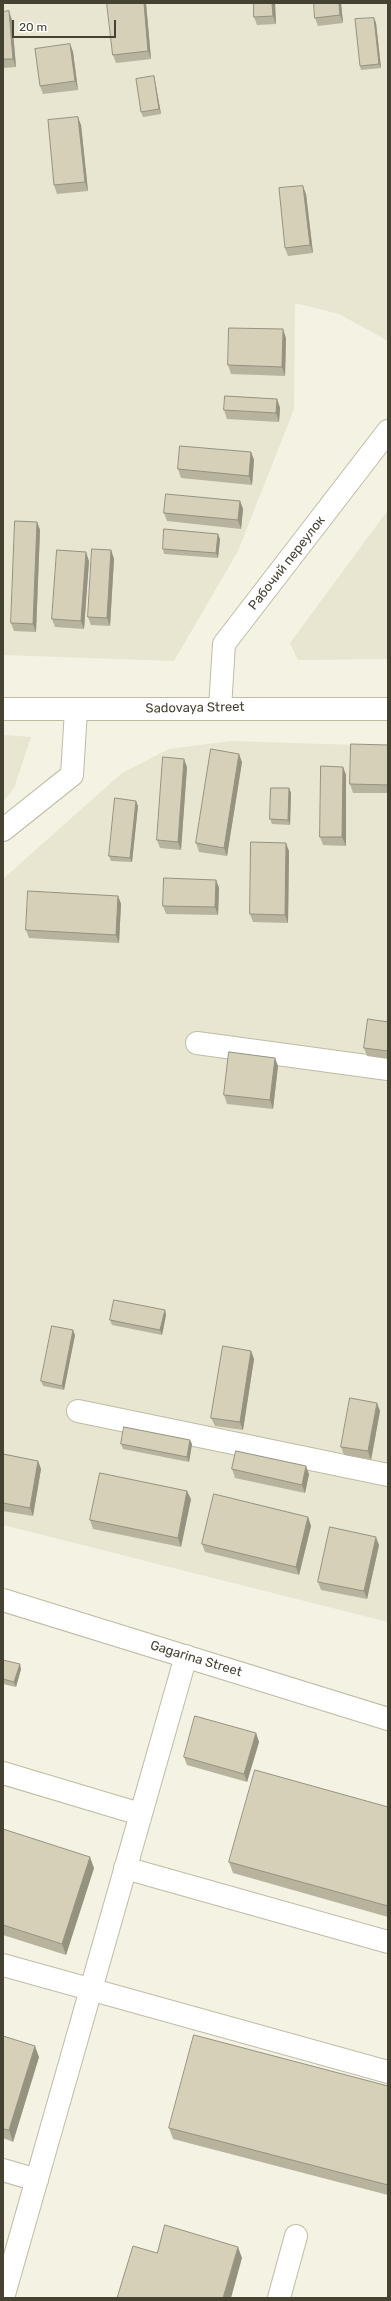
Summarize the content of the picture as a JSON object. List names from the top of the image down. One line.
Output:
{"streets":{"street":["Рабочий переулок","Sadovaya Street","Gagarina Street"]},"crossings":[["Рабочий переулок","Sadovaya Street"]],"scale_bar":"20 m"}
